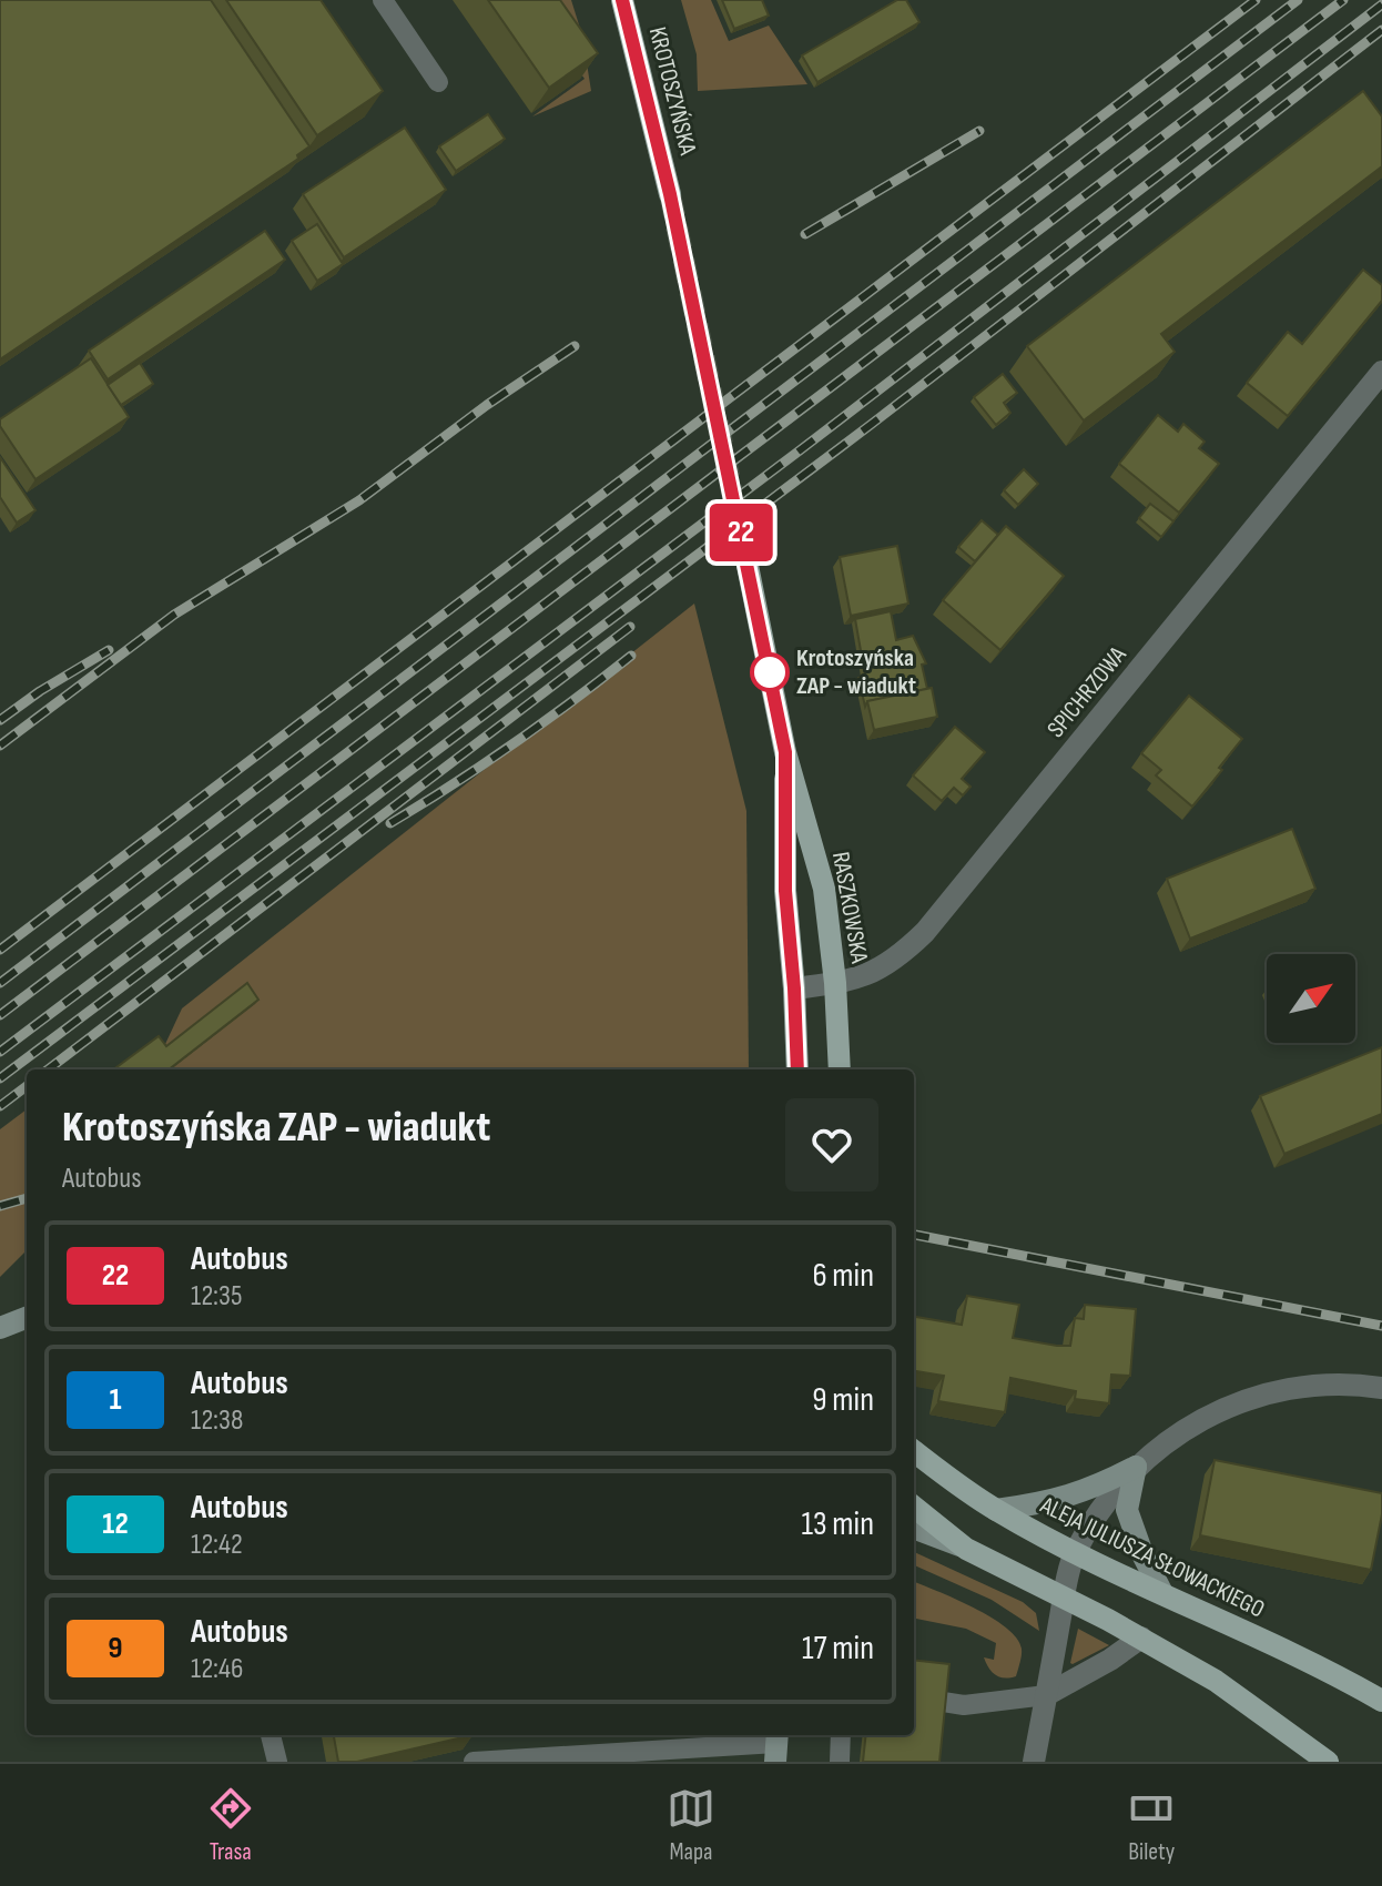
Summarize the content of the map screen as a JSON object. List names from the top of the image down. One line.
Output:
{"streets":{"main road":["KROTOSZYŃSKA","RASZKOWSKA","ALEJA JULIUSZA SŁOWACKIEGO"],"street":["SPICHRZOWA"]},"crossings":[["SPICHRZOWA","RASZKOWSKA"]],"places":["Krotoszyńska ZAP - wiadukt"],"lines":["bus line 22"],"north":"top right","page":{"on_map":"22","heading":["Krotoszyńska ZAP - wiadukt","Autobus"],"list":[{"mark":"22","name":"Autobus","note":"12:35","value":"6 min"},{"mark":"1","name":"Autobus","note":"12:38","value":"9 min"},{"mark":"12","name":"Autobus","note":"12:42","value":"13 min"},{"mark":"9","name":"Autobus","note":"12:46","value":"17 min"}],"tabs":["Trasa","Mapa","Bilety"]}}
